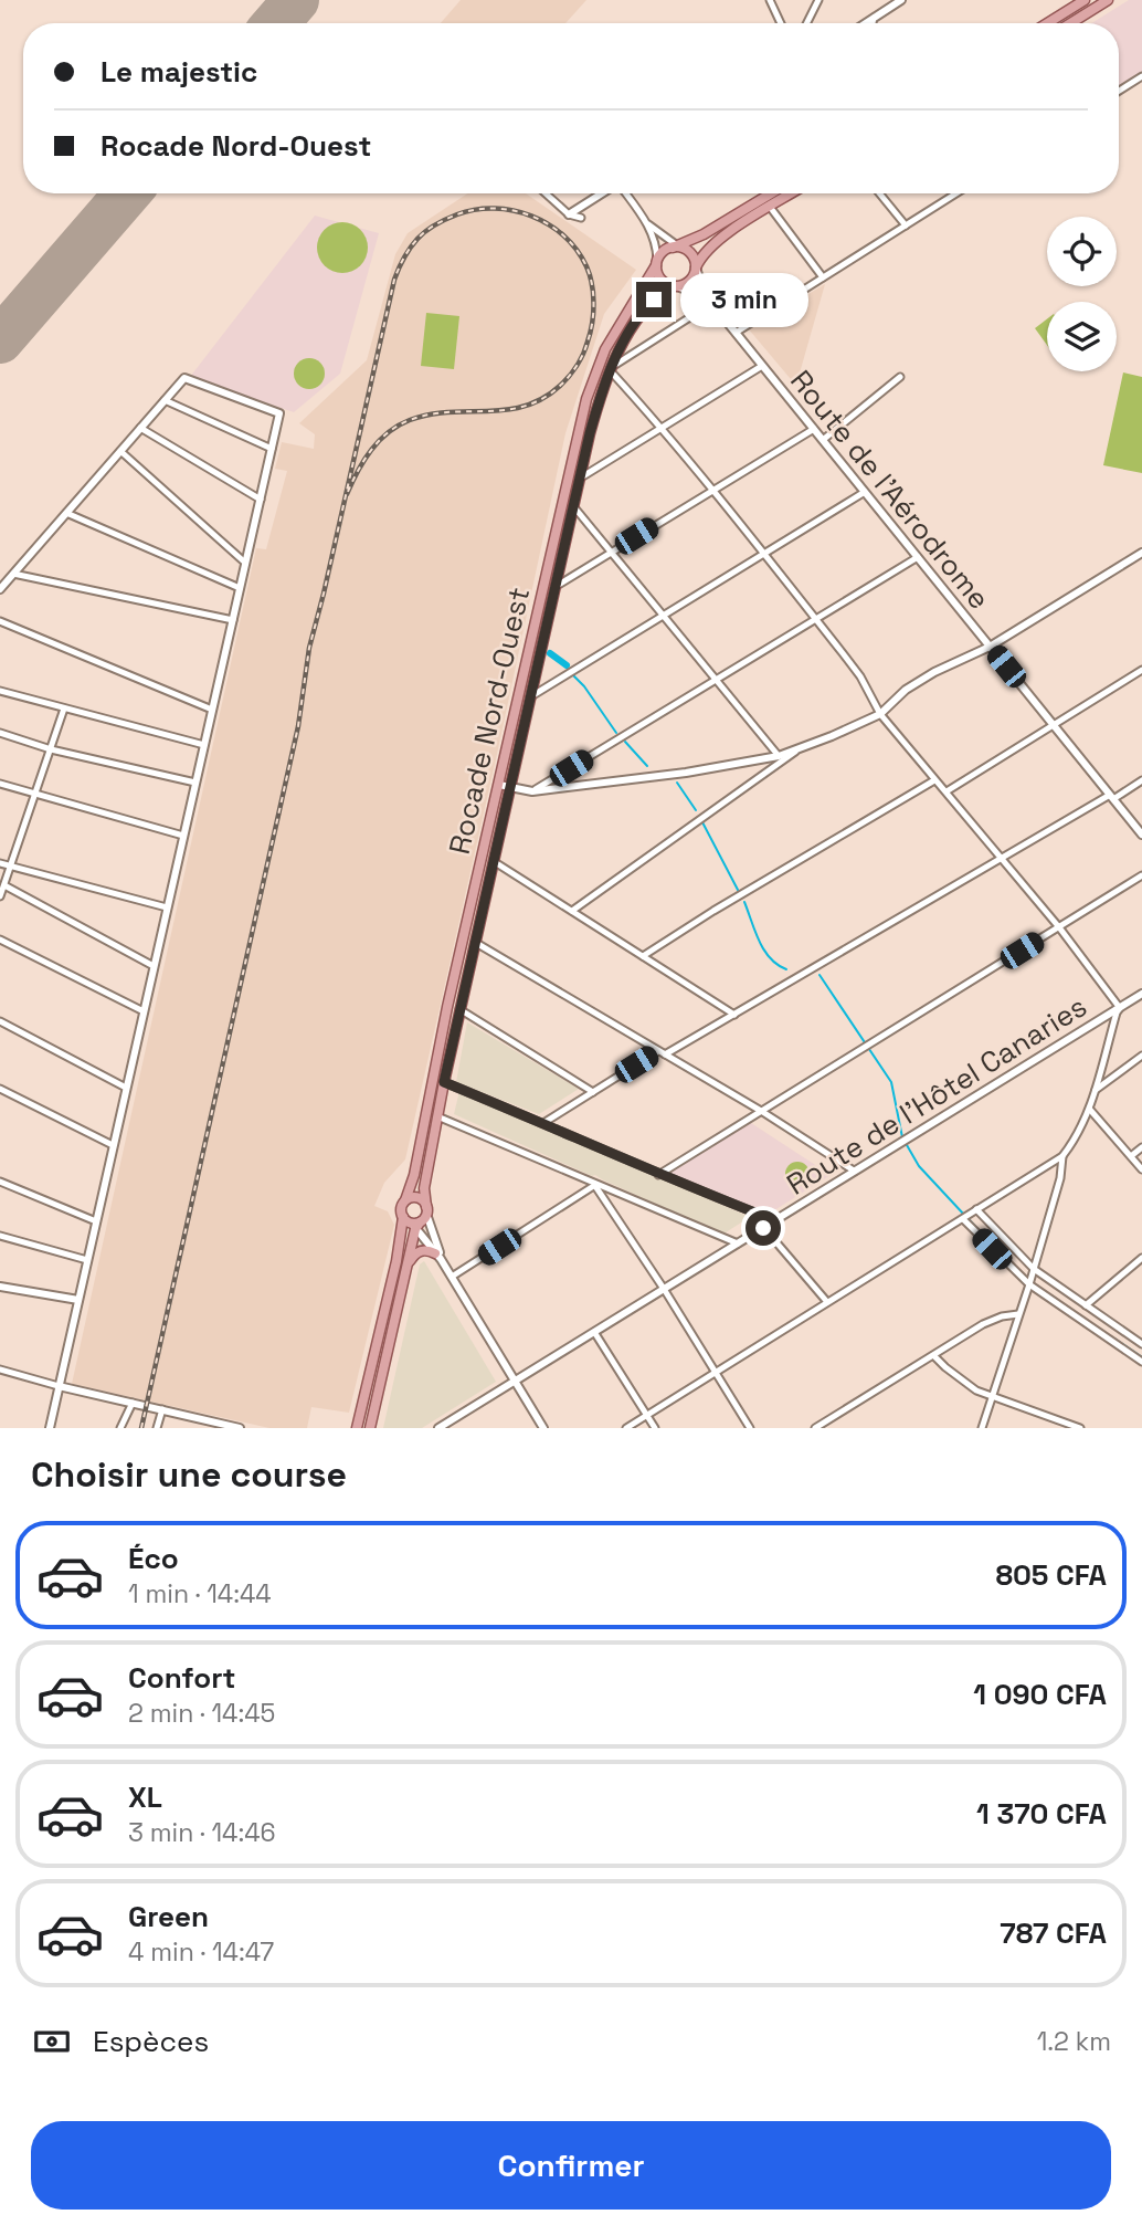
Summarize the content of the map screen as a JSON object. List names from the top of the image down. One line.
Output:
{"streets":{"main road":["Rocade Nord-Ouest"],"street":["Route de l'Aérodrome","Route de l'Hôtel Canaries"]},"crossings":[["Route de l'Aérodrome","Rocade Nord-Ouest"]],"page":{"banner":["Le majestic","Rocade Nord-Ouest"],"bubble":"3 min","heading":"Choisir une course","list":[{"name":"Éco","note":"1 min · 14:44","value":"805 CFA"},{"name":"Confort","note":"2 min · 14:45","value":"1 090 CFA"},{"name":"XL","note":"3 min · 14:46","value":"1 370 CFA"},{"name":"Green","note":"4 min · 14:47","value":"787 CFA"}],"pay":["Espèces","1.2 km"],"buttons":"Confirmer"}}
